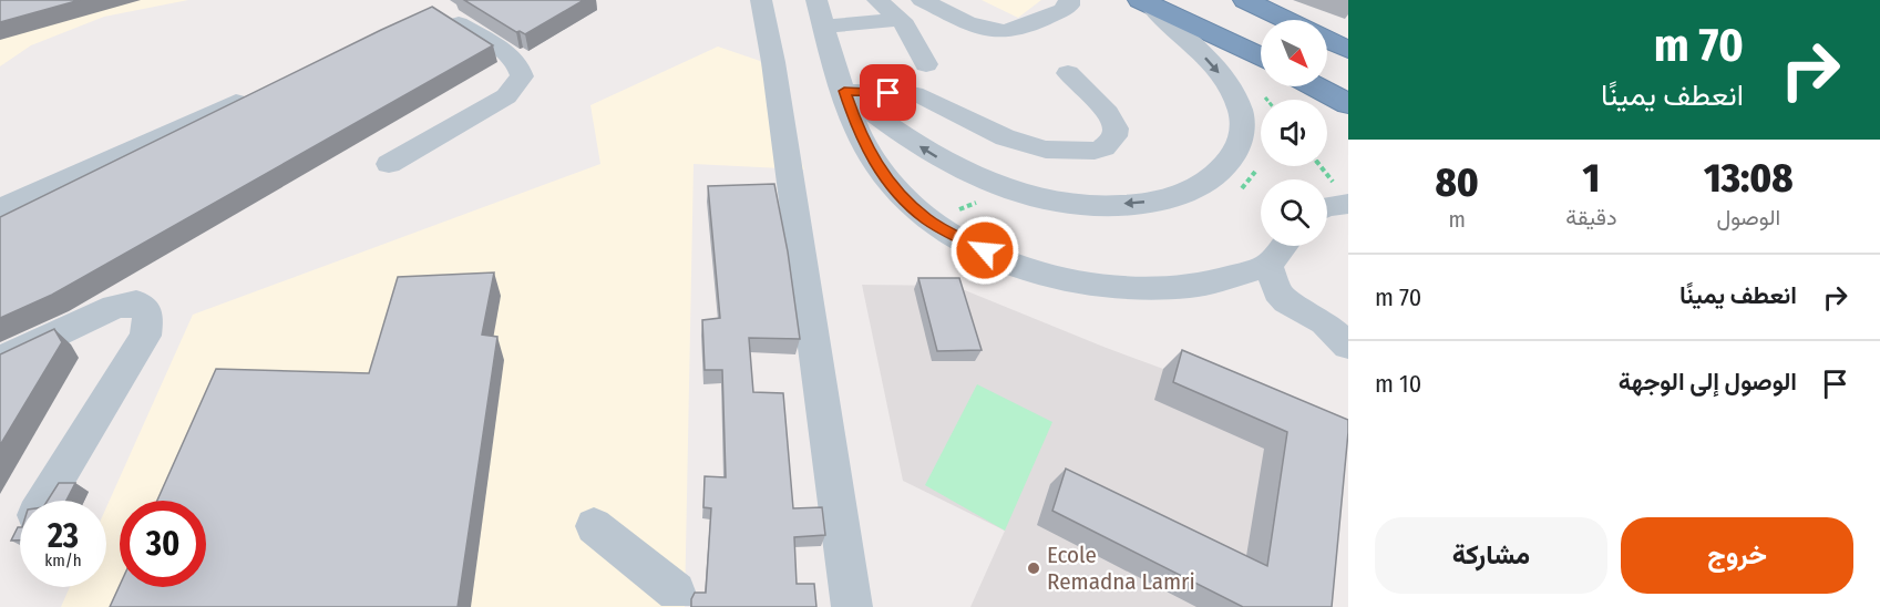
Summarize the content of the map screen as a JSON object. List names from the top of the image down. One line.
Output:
{"places":["Ecole Remadna Lamri"],"north":"bottom right","page":{"turn":["70 m","انعطف يمينًا"],"eta":["13:08","الوصول","1","دقيقة","80","m"],"list":[{"name":"انعطف يمينًا","value":"70 m"},{"name":"الوصول إلى الوجهة","value":"10 m"}],"speed":"23 km/h","limit":"30","buttons":["خروج","مشاركة"]}}
